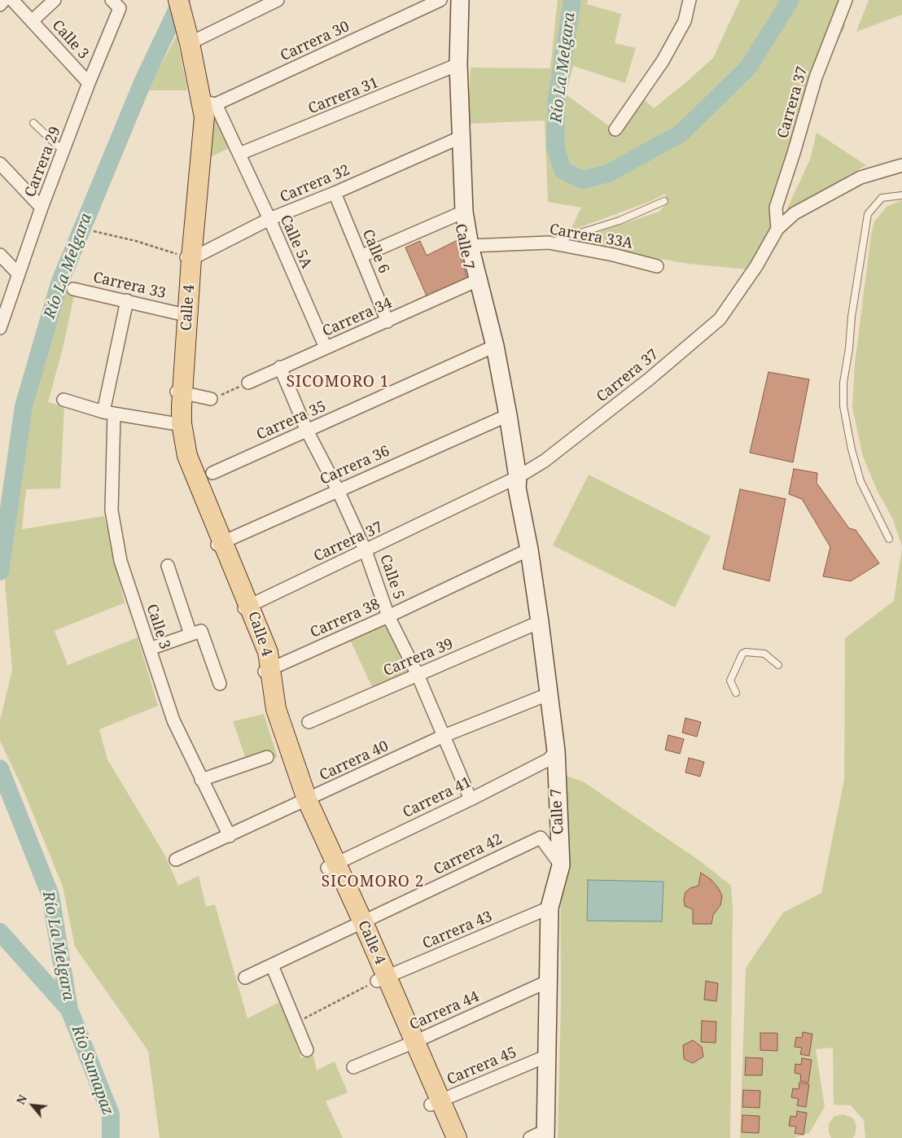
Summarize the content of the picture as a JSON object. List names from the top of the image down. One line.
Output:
{"streets":{"main road":["Calle 4"],"street":["Calle 3","Carrera 30","Carrera 31","Carrera 37","Carrera 29","Carrera 32","Carrera 33A","Calle 5A","Calle 7","Calle 6","Carrera 33","Carrera 34","Carrera 35","Carrera 36","Calle 5","Carrera 38","Carrera 39","Carrera 40","Carrera 41","Carrera 42","Carrera 43","Carrera 44","Carrera 45"]},"crossings":[["Calle 3","Carrera 29"],["Calle 3","Carrera 33"],["Calle 3","Carrera 40"],["Carrera 30","Calle 5A"],["Carrera 30","Calle 4"],["Carrera 31","Calle 5A"],["Carrera 31","Calle 7"],["Carrera 37","Calle 7"],["Carrera 37","Calle 4"],["Carrera 37","Calle 5"],["Carrera 32","Calle 5A"],["Carrera 32","Calle 7"],["Carrera 32","Calle 6"],["Carrera 32","Calle 4"],["Carrera 33A","Calle 7"],["Calle 5A","Calle 4"],["Calle 5A","Carrera 34"],["Calle 7","Carrera 34"],["Calle 7","Carrera 35"],["Calle 7","Carrera 36"],["Calle 7","Carrera 38"],["Calle 7","Carrera 39"],["Calle 7","Carrera 40"],["Calle 7","Carrera 41"],["Calle 7","Carrera 42"],["Calle 7","Carrera 43"],["Calle 7","Carrera 44"],["Calle 7","Carrera 45"],["Calle 6","Carrera 34"],["Carrera 33","Calle 4"],["Calle 4","Carrera 36"],["Calle 4","Carrera 38"],["Calle 4","Carrera 40"],["Calle 4","Carrera 41"],["Calle 4","Carrera 42"],["Calle 4","Carrera 43"],["Calle 4","Carrera 44"],["Calle 4","Carrera 45"],["Carrera 34","Calle 5"],["Carrera 35","Calle 5"],["Carrera 36","Calle 5"],["Calle 5","Carrera 38"],["Calle 5","Carrera 39"],["Calle 5","Carrera 40"],["Calle 5","Carrera 41"]],"districts":["SICOMORO 1","SICOMORO 2"],"water":["Río La Melgara","Río Sumapaz"],"north":"top left"}
